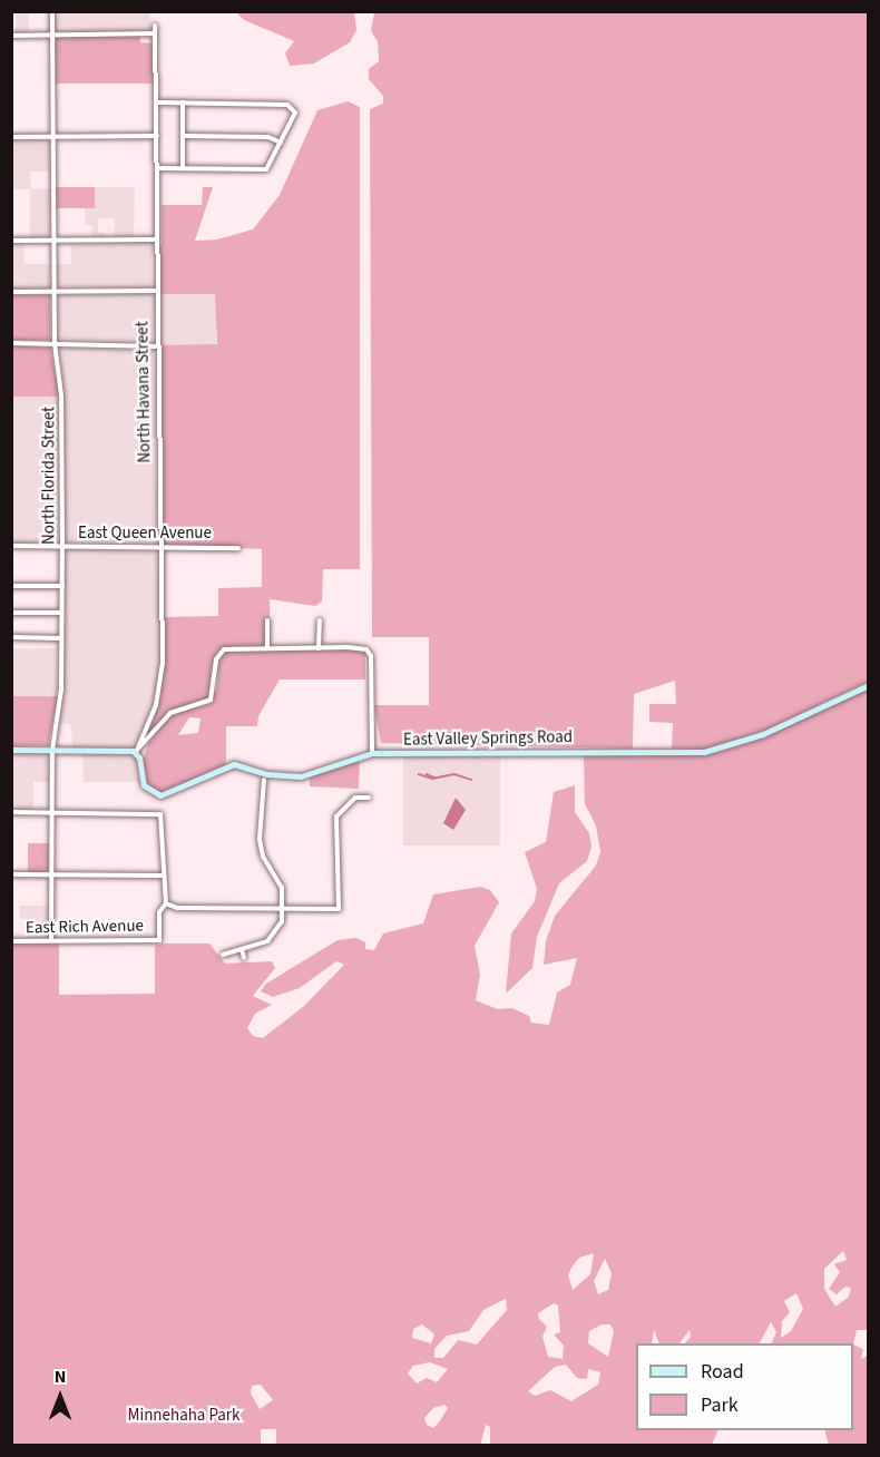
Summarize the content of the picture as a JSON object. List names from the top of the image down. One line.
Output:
{"streets":{"street":["North Havana Street","North Florida Street","East Queen Avenue","East Valley Springs Road","East Rich Avenue"]},"crossings":[["North Havana Street","East Queen Avenue"],["North Havana Street","East Valley Springs Road"],["North Florida Street","East Queen Avenue"],["North Florida Street","East Rich Avenue"]],"parks":["Minnehaha Park"],"legend":["Road","Park"],"north":"top"}
